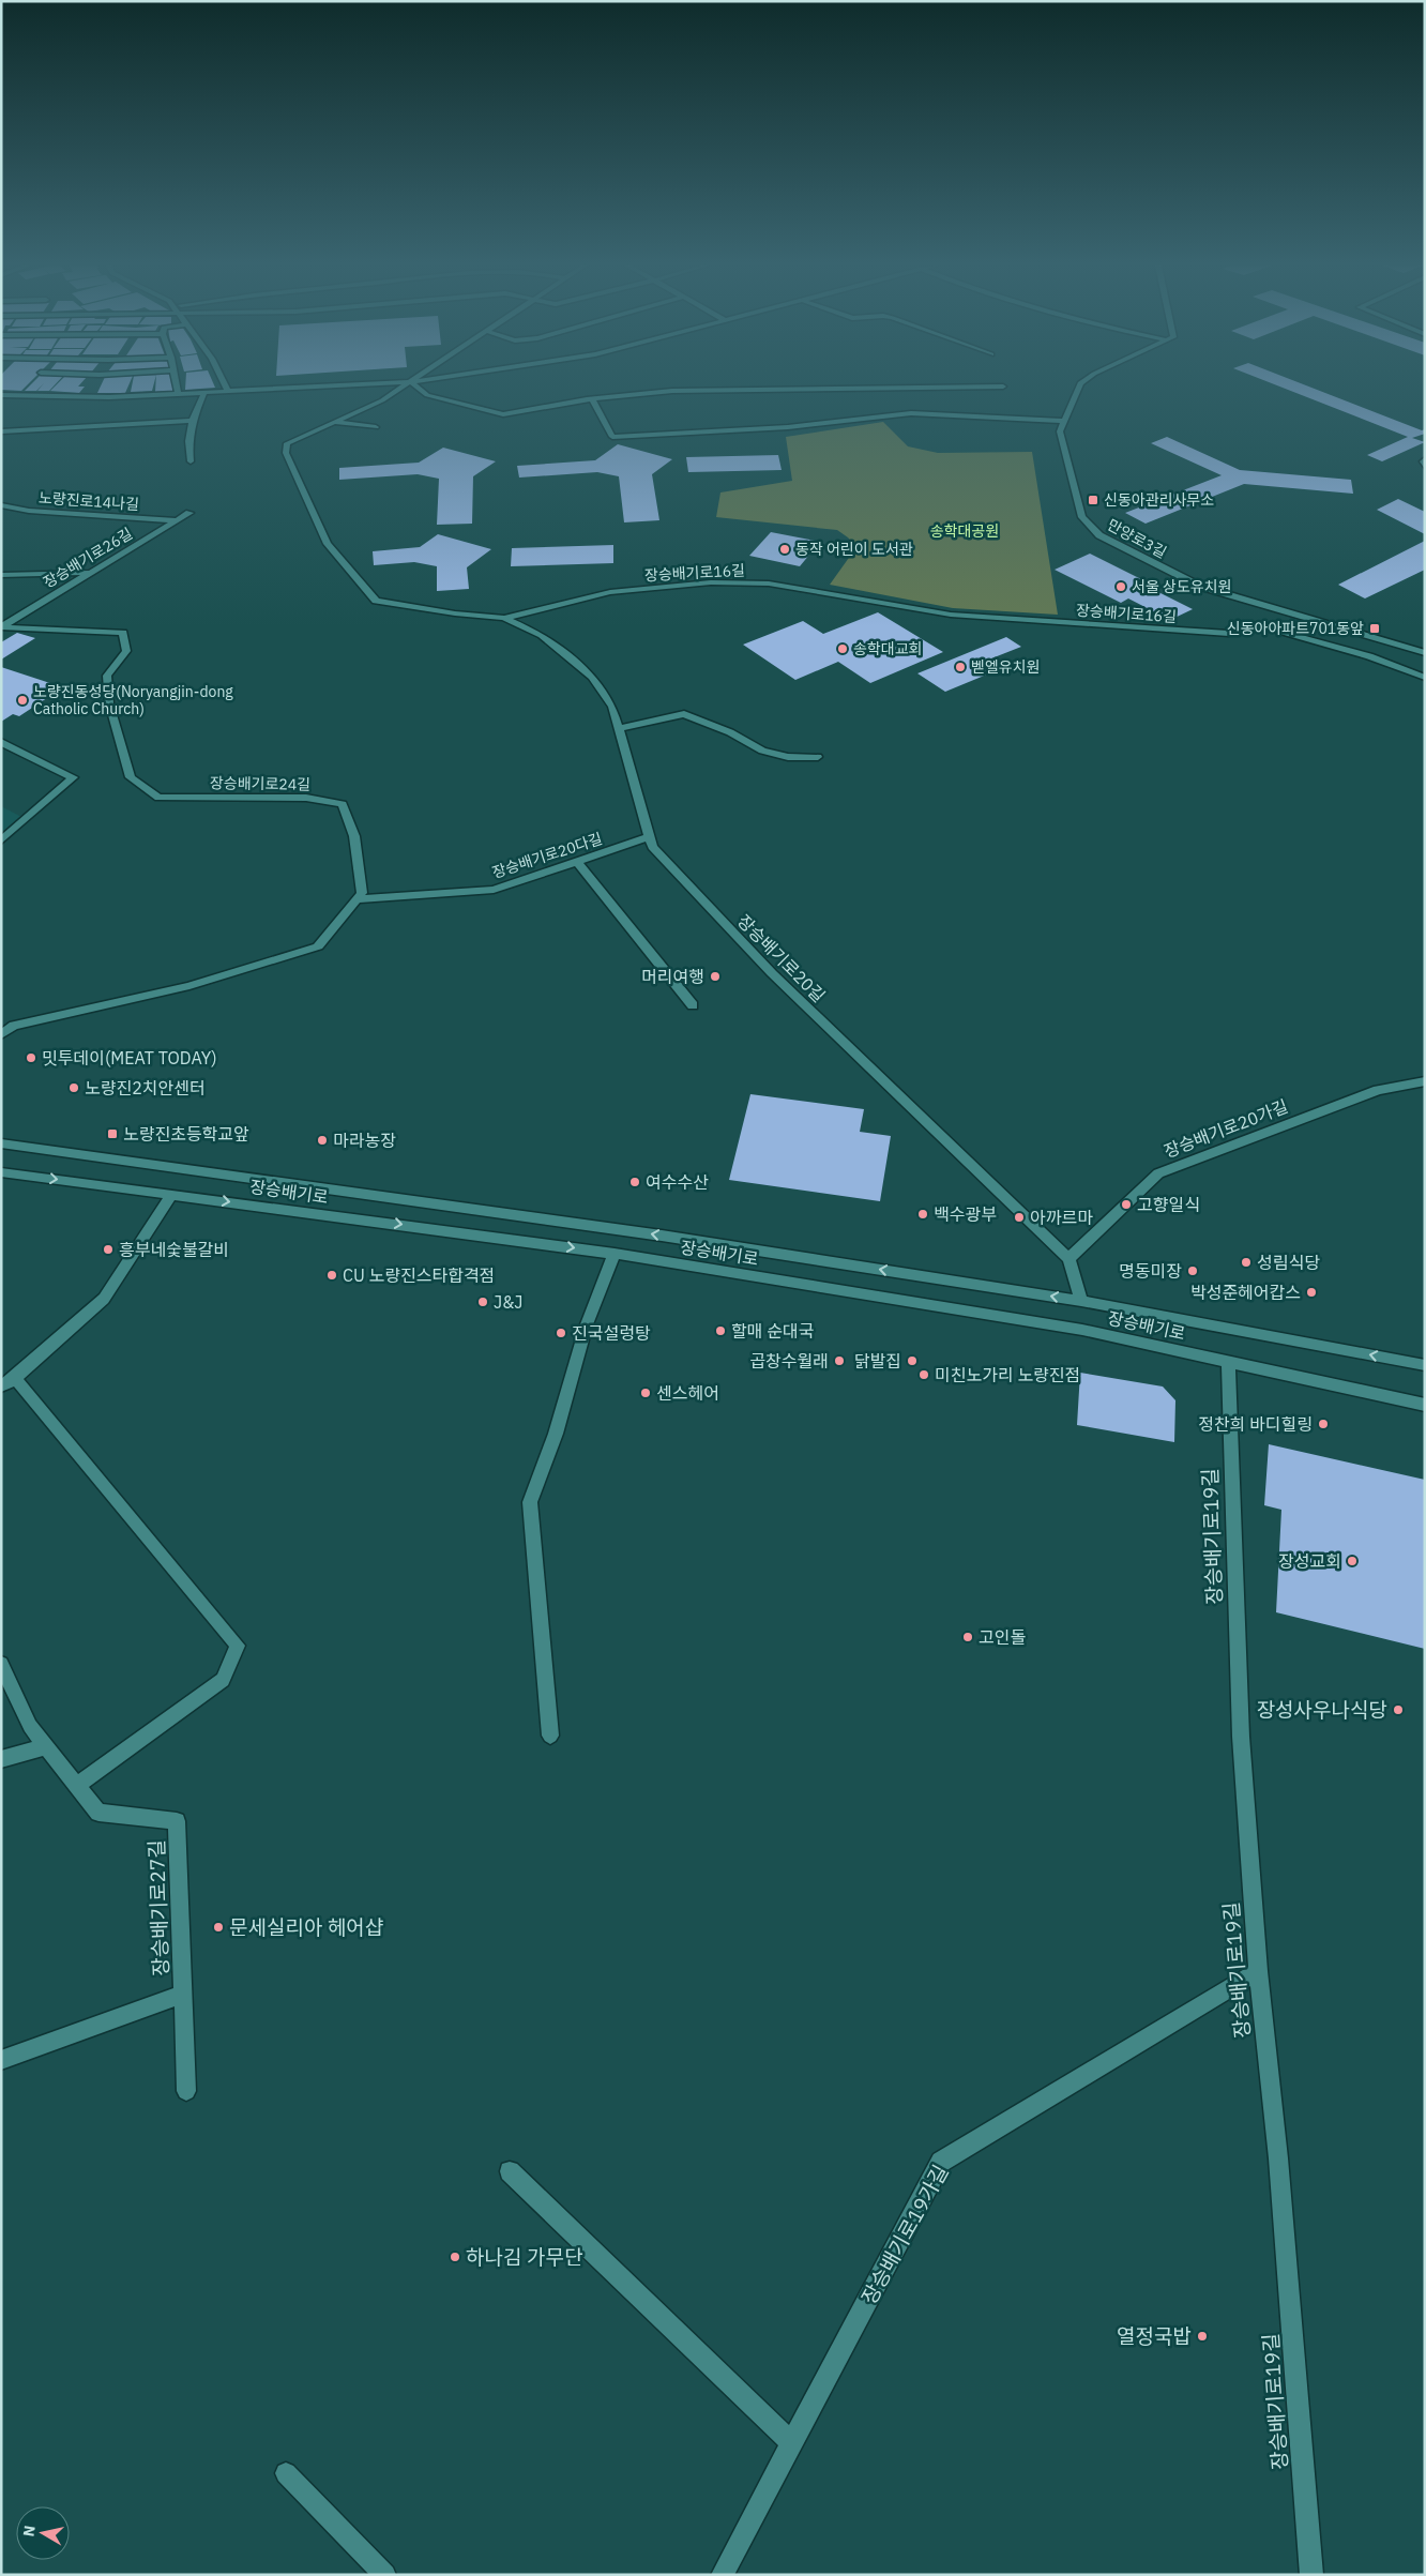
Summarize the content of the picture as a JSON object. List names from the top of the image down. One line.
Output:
{"streets":{"street":["노량진로14나길","만양로3길","장승배기로26길","장승배기로16길","장승배기로24길","장승배기로20다길","장승배기로20길","장승배기로20가길","장승배기로","장승배기로19길","장승배기로27길","장승배기로19가길"]},"crossings":[["노량진로14나길","장승배기로26길"],["장승배기로26길","장승배기로24길"],["장승배기로16길","장승배기로20길"],["장승배기로24길","장승배기로20다길"],["장승배기로20다길","장승배기로20길"],["장승배기로20길","장승배기로20가길"],["장승배기로20길","장승배기로"],["장승배기로","장승배기로19길"],["장승배기로19길","장승배기로19가길"]],"parks":["송학대공원"],"places":{"transit":["신동아관리사무소","신동아아파트701동앞","노량진초등학교앞"],"other":["동작 어린이 도서관","서울 상도유치원","송학대교회","벧엘유치원","노량진동성당(Noryangjin-dong Catholic Church)","머리여행","밋투데이(MEAT TODAY)","노량진2치안센터","마라농장","여수수산","고향일식","백수광부","아까르마","흥부네숯불갈비","성림식당","명동미장","CU 노량진스타합격점","박성준헤어캅스","J&J","할매 순대국","진국설렁탕","곱창수월래","닭발집","미친노가리 노량진점","센스헤어","정찬희 바디힐링","장성교회","고인돌","장성사우나식당","문세실리아 헤어샵","하나김 가무단","열정국밥"]},"north":"left"}
